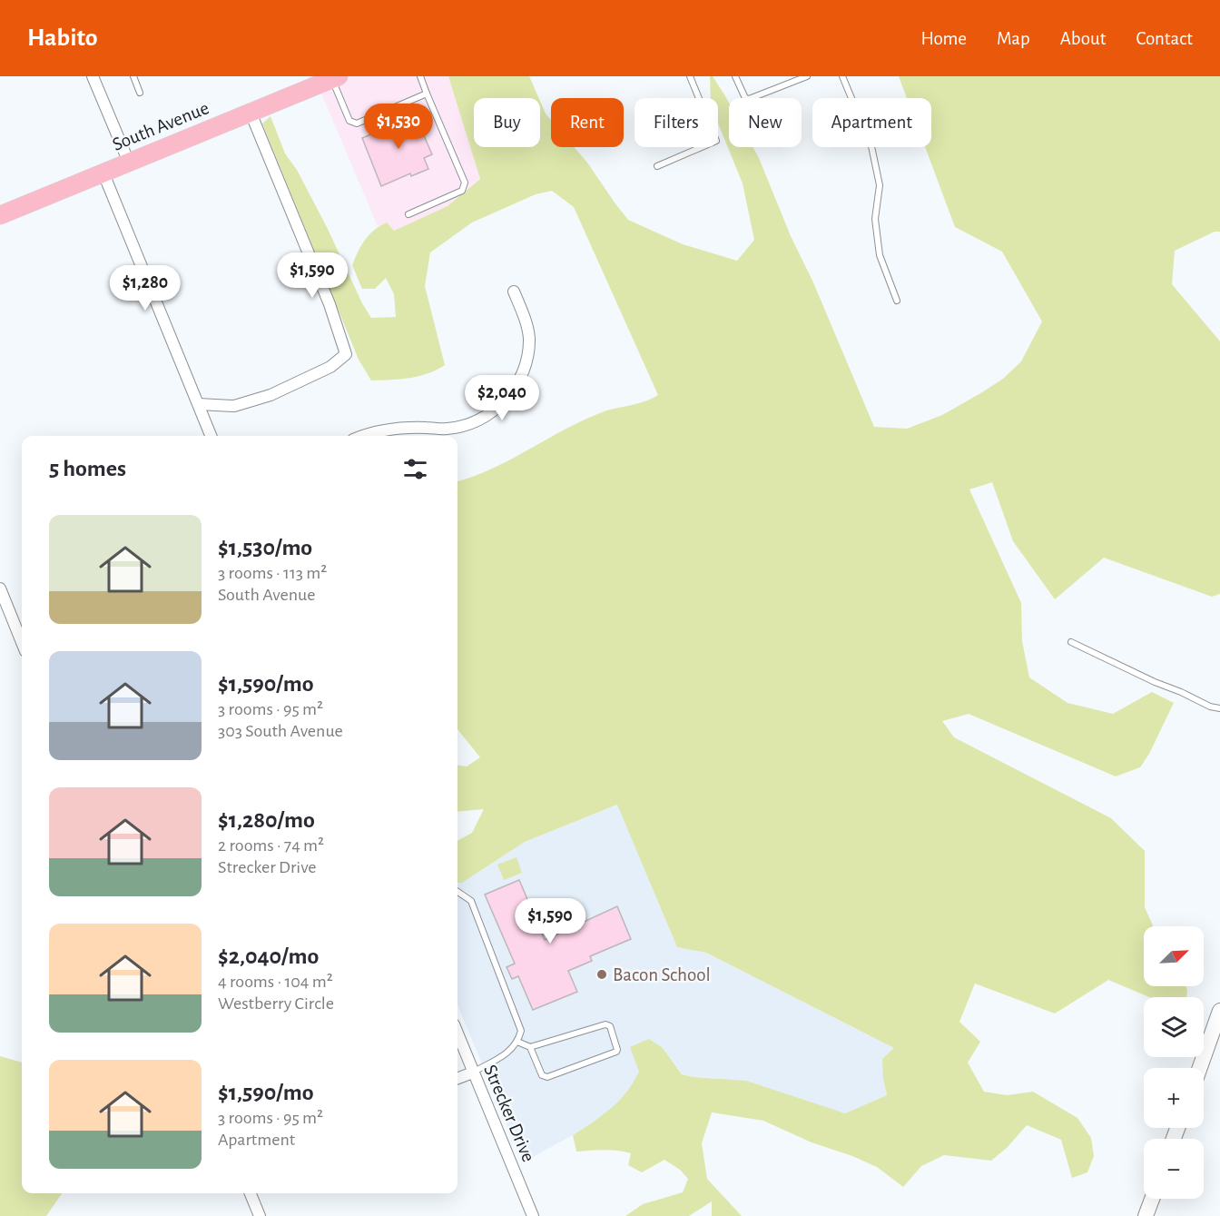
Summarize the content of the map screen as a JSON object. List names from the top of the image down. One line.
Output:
{"streets":{"main road":["South Avenue"],"street":["Strecker Drive"]},"places":["Bacon School"],"north":"top right","page":{"header":"Habito","nav":["Home","Map","About","Contact"],"chip":["Buy","Rent","Filters","New","Apartment"],"price":["$1,530","$1,590","$1,280","$2,040","$1,590"],"heading":"5 homes","list":[{"name":"$1,530/mo","note":"3 rooms · 113 m² · South Avenue"},{"name":"$1,590/mo","note":"3 rooms · 95 m² · 303 South Avenue"},{"name":"$1,280/mo","note":"2 rooms · 74 m² · Strecker Drive"},{"name":"$2,040/mo","note":"4 rooms · 104 m² · Westberry Circle"},{"name":"$1,590/mo","note":"3 rooms · 95 m² · Apartment"}],"map_buttons":["+","−"]}}
